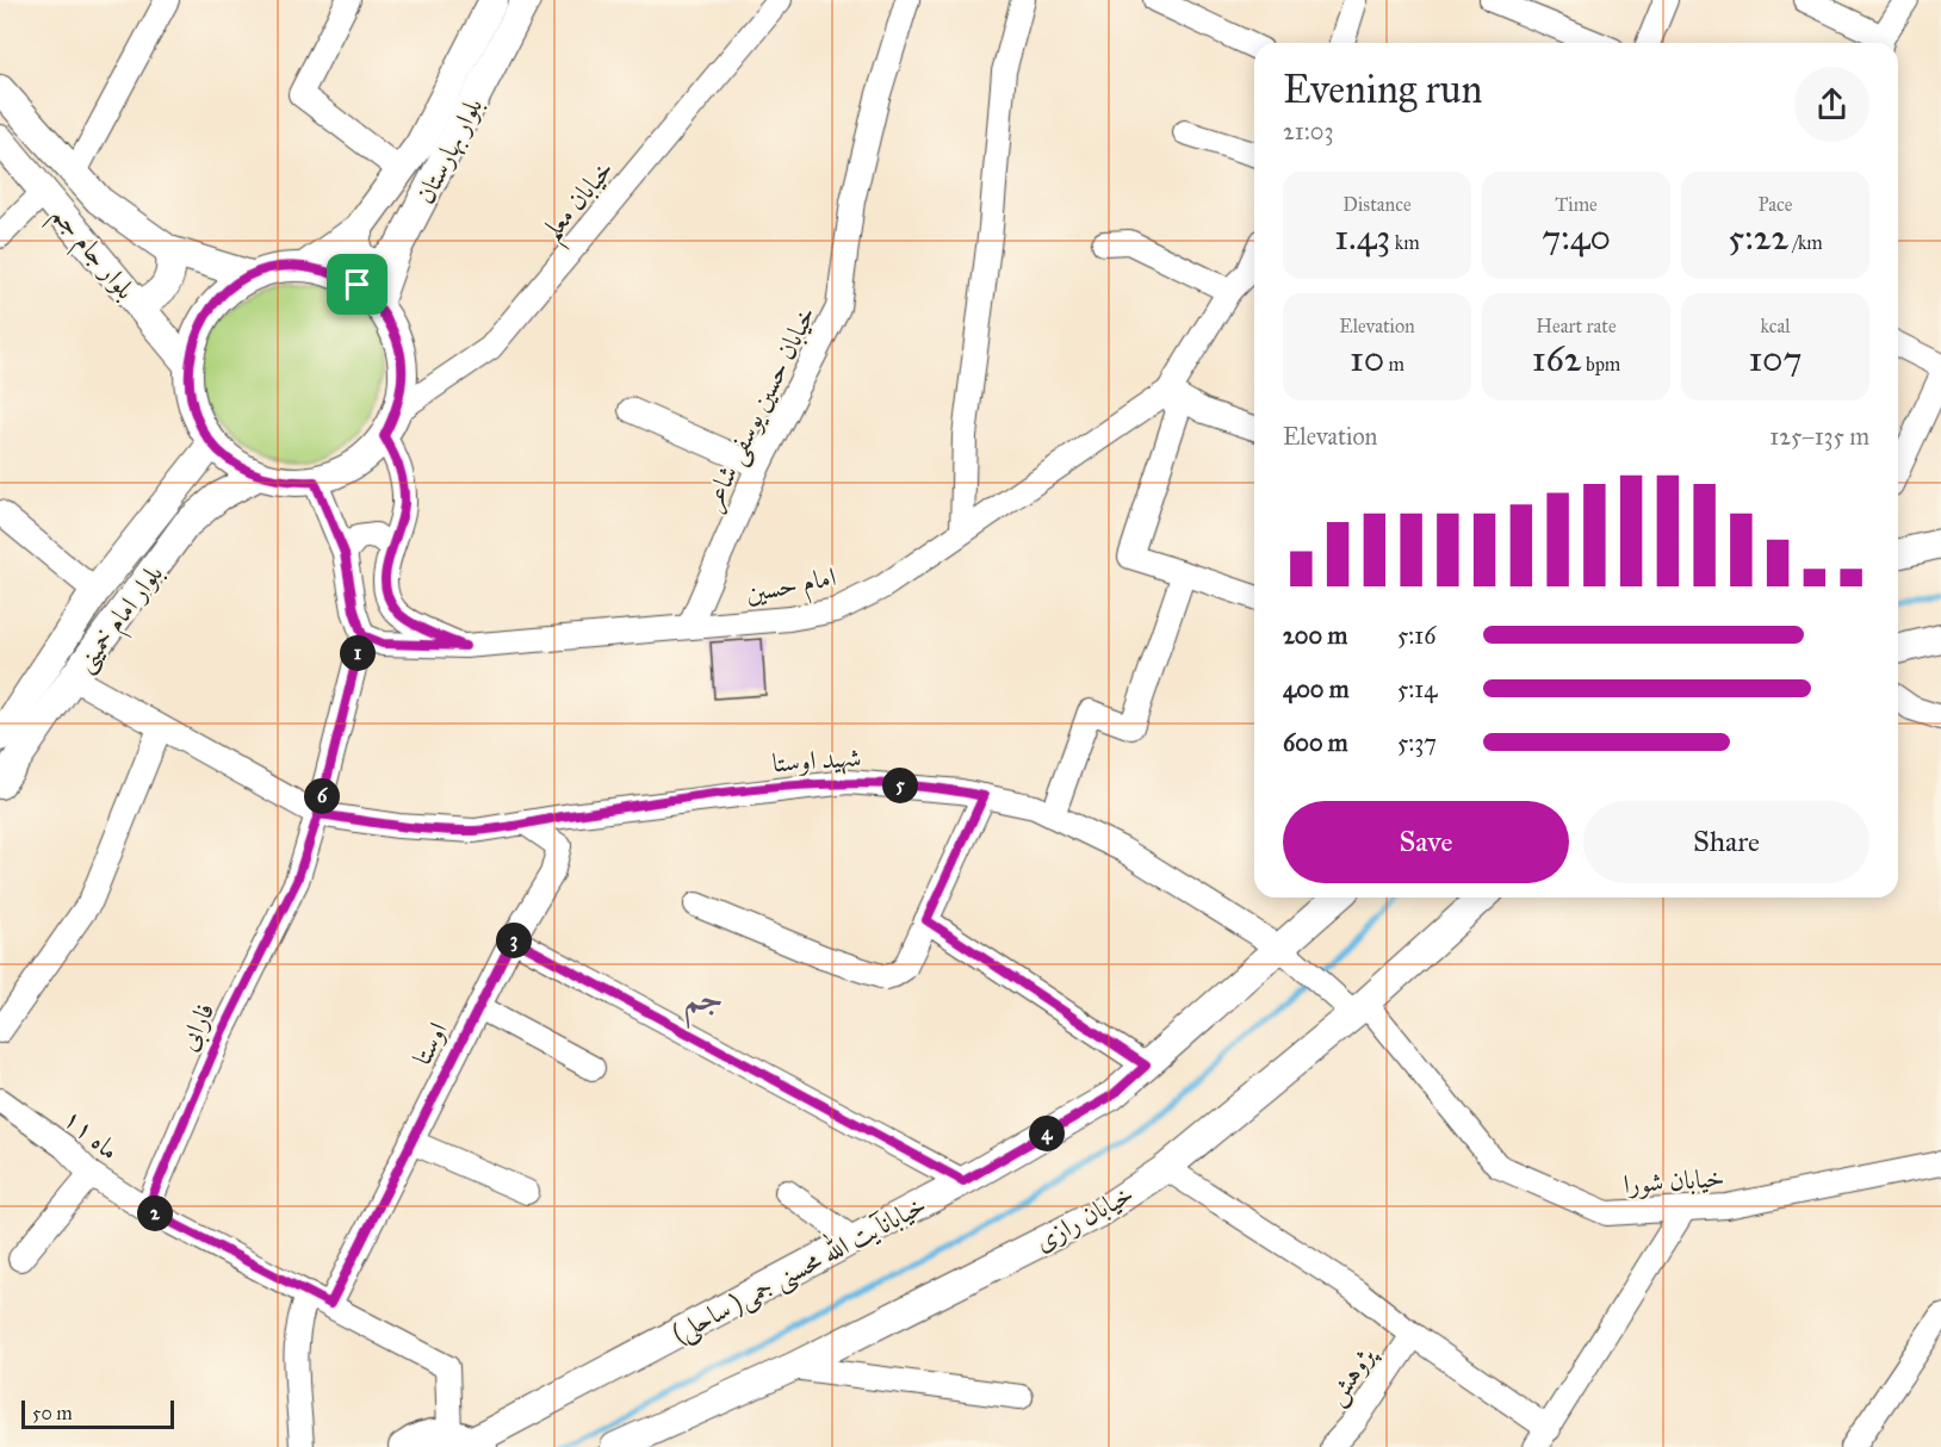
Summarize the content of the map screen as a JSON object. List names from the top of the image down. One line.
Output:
{"streets":{"main road":["بلوار بهارستان","بلوار جام جم","بلوار امام خمینی","خیابان رازی","خیابانآیت الله محسنی جمی( ساحلی)"],"street":["خیابان معلم","خیابان حسین یوسفی شاعر","امام حسین","شهید اوستا","فارابی","اوستا","ماه ۱۱","خیابان شورا","پژوهش"]},"crossings":[["بلوار بهارستان","خیابان معلم"],["بلوار بهارستان","بلوار جام جم"],["بلوار بهارستان","بلوار امام خمینی"],["بلوار بهارستان","فارابی"],["خیابان معلم","بلوار جام جم"],["خیابان معلم","بلوار امام خمینی"],["خیابان معلم","فارابی"],["بلوار جام جم","بلوار امام خمینی"],["بلوار جام جم","فارابی"],["خیابان حسین یوسفی شاعر","امام حسین"],["امام حسین","فارابی"],["بلوار امام خمینی","فارابی"],["شهید اوستا","فارابی"],["شهید اوستا","اوستا"],["شهید اوستا","خیابان شورا"],["شهید اوستا","خیابانآیت الله محسنی جمی( ساحلی)"],["فارابی","ماه ۱۱"],["خیابان شورا","خیابان رازی"],["خیابان شورا","خیابانآیت الله محسنی جمی( ساحلی)"]],"districts":["جم"],"scale_bar":"50 m","page":{"heading":["Evening run","21:03"],"stats":[["Distance","1.43 km"],["Time","7:40"],["Pace","5:22 /km"],["Elevation","10 m"],["Heart rate","162 bpm"],["kcal","107"]],"chart":["Elevation","125–135 m"],"list":[{"name":"200 m","note":"5:16"},{"name":"400 m","note":"5:14"},{"name":"600 m","note":"5:37"}],"pins":["1","5","6","3","4","2"],"buttons":["Save","Share"],"scale":"50 m"}}
